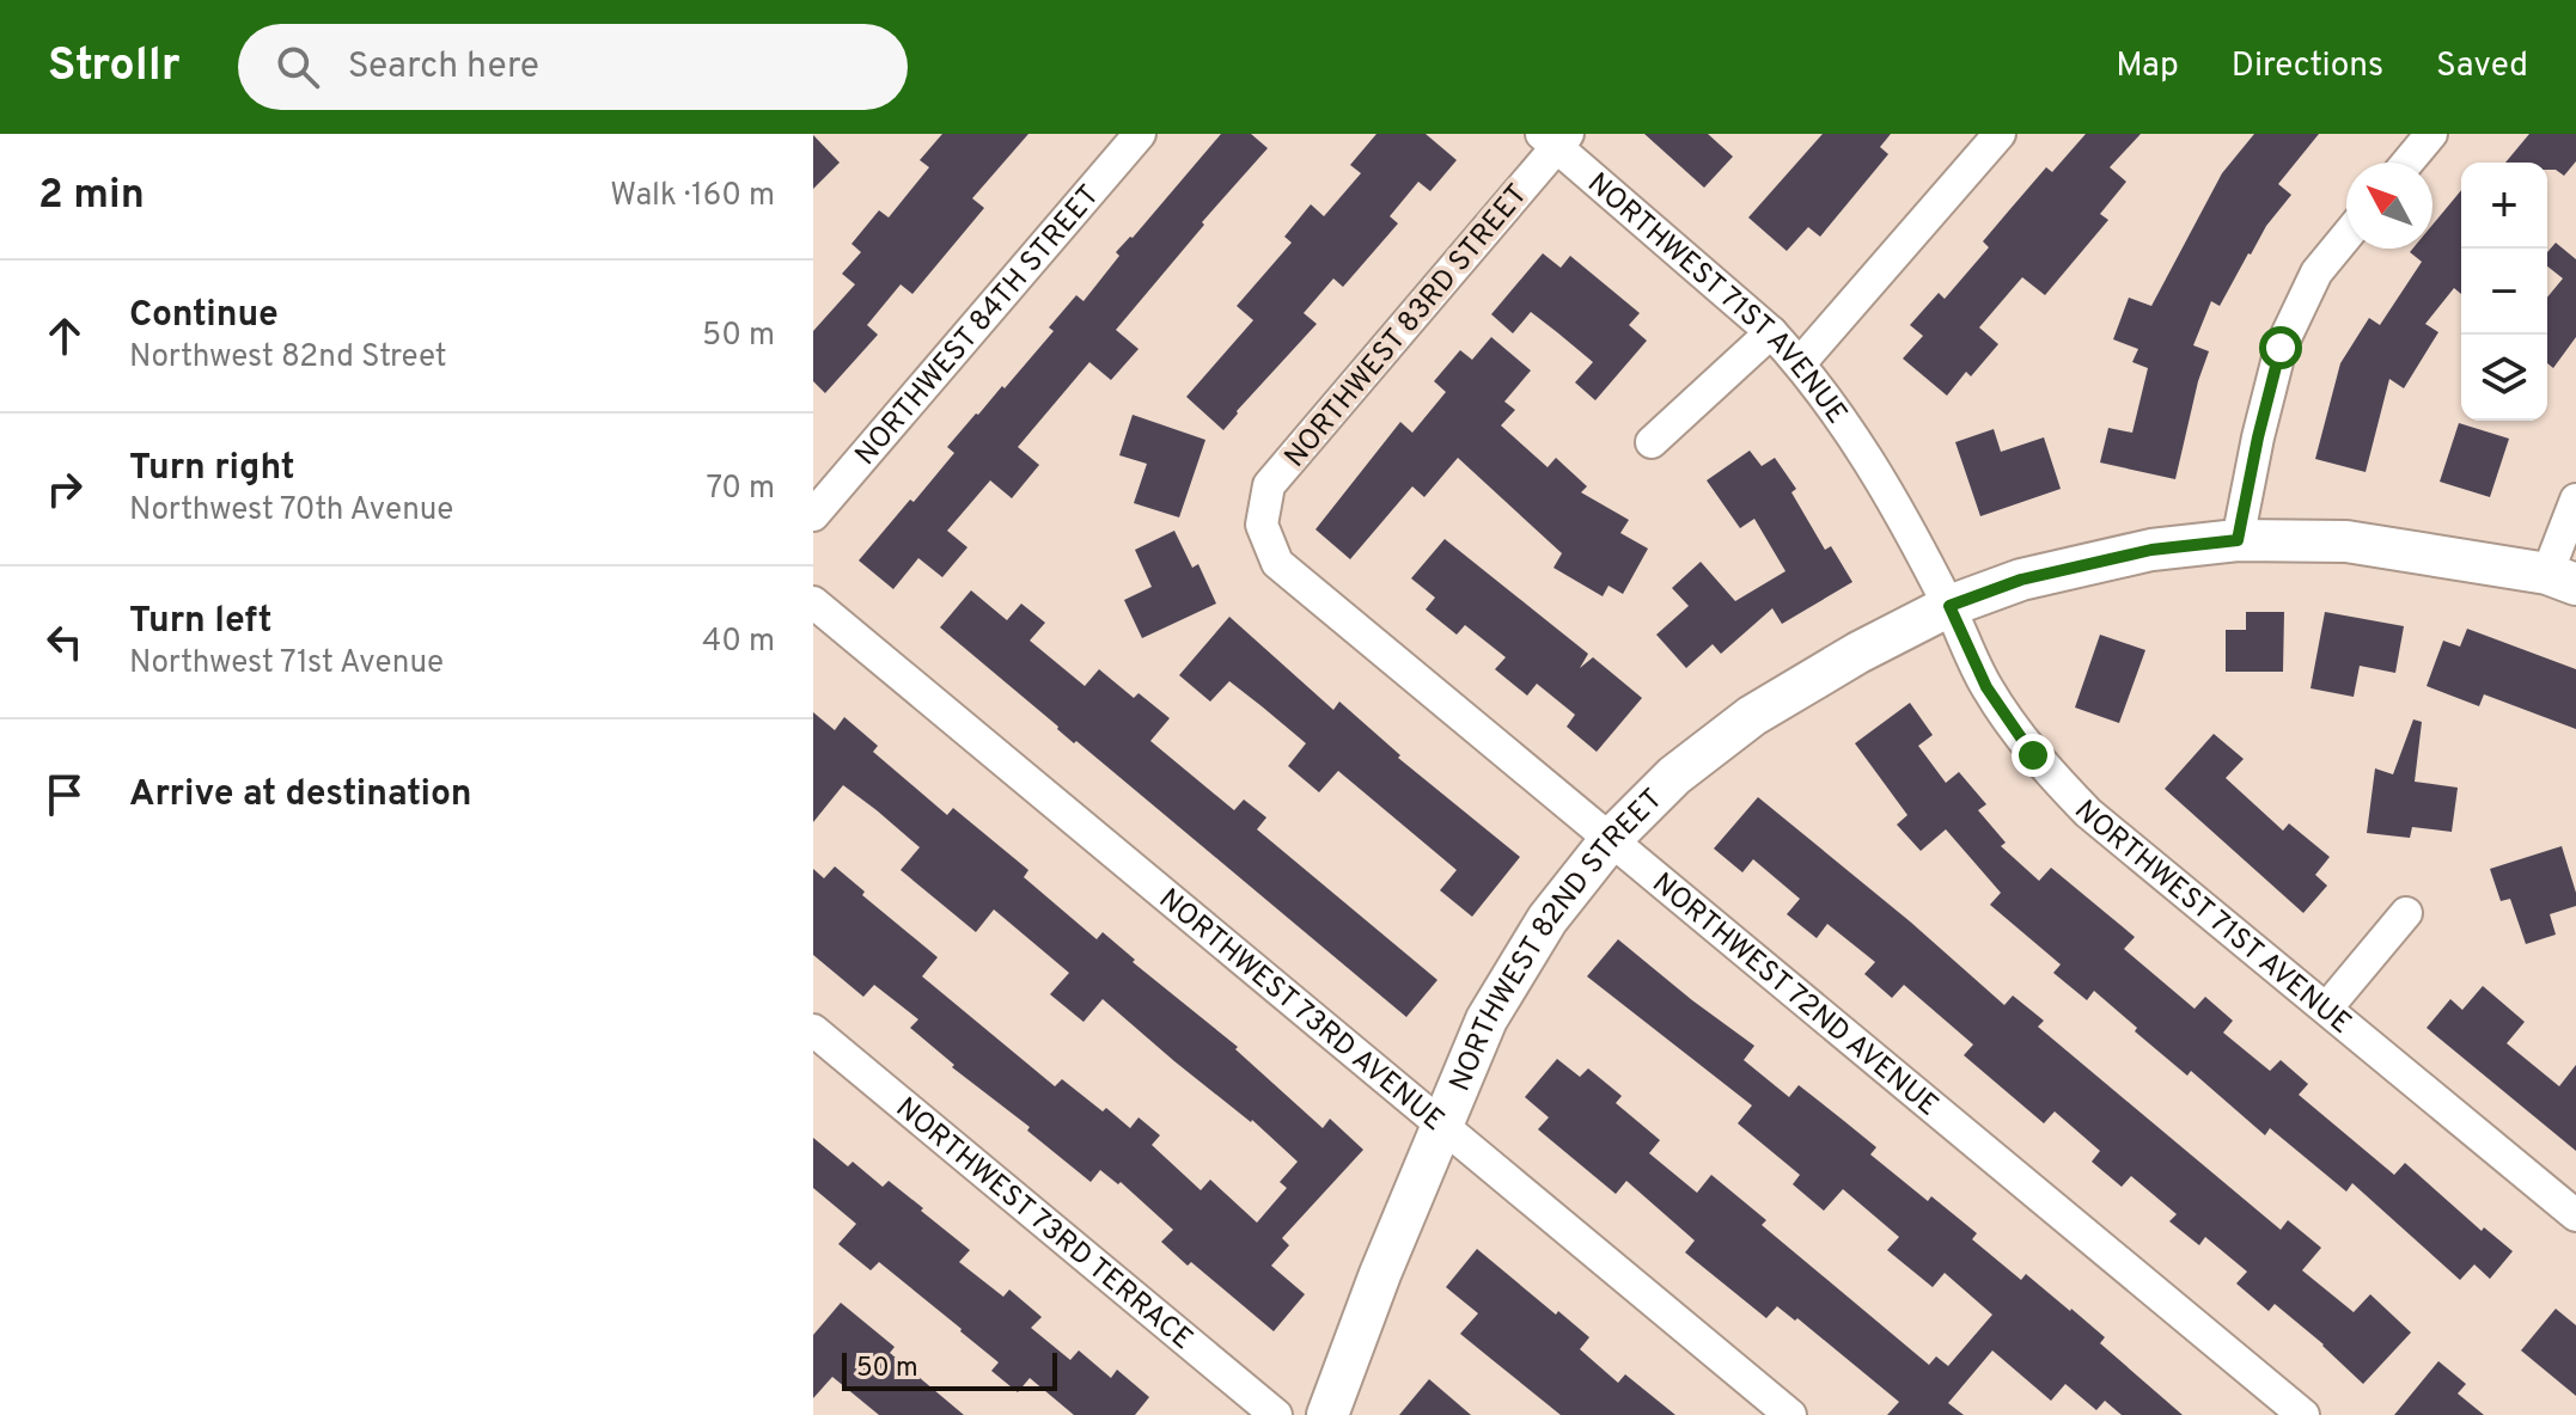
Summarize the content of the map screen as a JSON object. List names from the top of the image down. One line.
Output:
{"streets":{"street":["NORTHWEST 71ST AVENUE","NORTHWEST 84TH STREET","NORTHWEST 83RD STREET","NORTHWEST 82ND STREET","NORTHWEST 72ND AVENUE","NORTHWEST 73RD AVENUE","NORTHWEST 73RD TERRACE"]},"crossings":[["NORTHWEST 71ST AVENUE","NORTHWEST 83RD STREET"],["NORTHWEST 71ST AVENUE","NORTHWEST 82ND STREET"],["NORTHWEST 83RD STREET","NORTHWEST 72ND AVENUE"],["NORTHWEST 82ND STREET","NORTHWEST 72ND AVENUE"],["NORTHWEST 82ND STREET","NORTHWEST 73RD AVENUE"]],"scale_bar":"50 m","north":"top left","page":{"header":"Strollr","search":"Search here","nav":["Map","Directions","Saved"],"heading":["2 min","Walk · 160 m"],"map_buttons":["+","−"],"list":[["Continue","Northwest 82nd Street","50 m"],["Turn right","Northwest 70th Avenue","70 m"],["Turn left","Northwest 71st Avenue","40 m"],"Arrive at destination"],"scale":"50 m"}}
